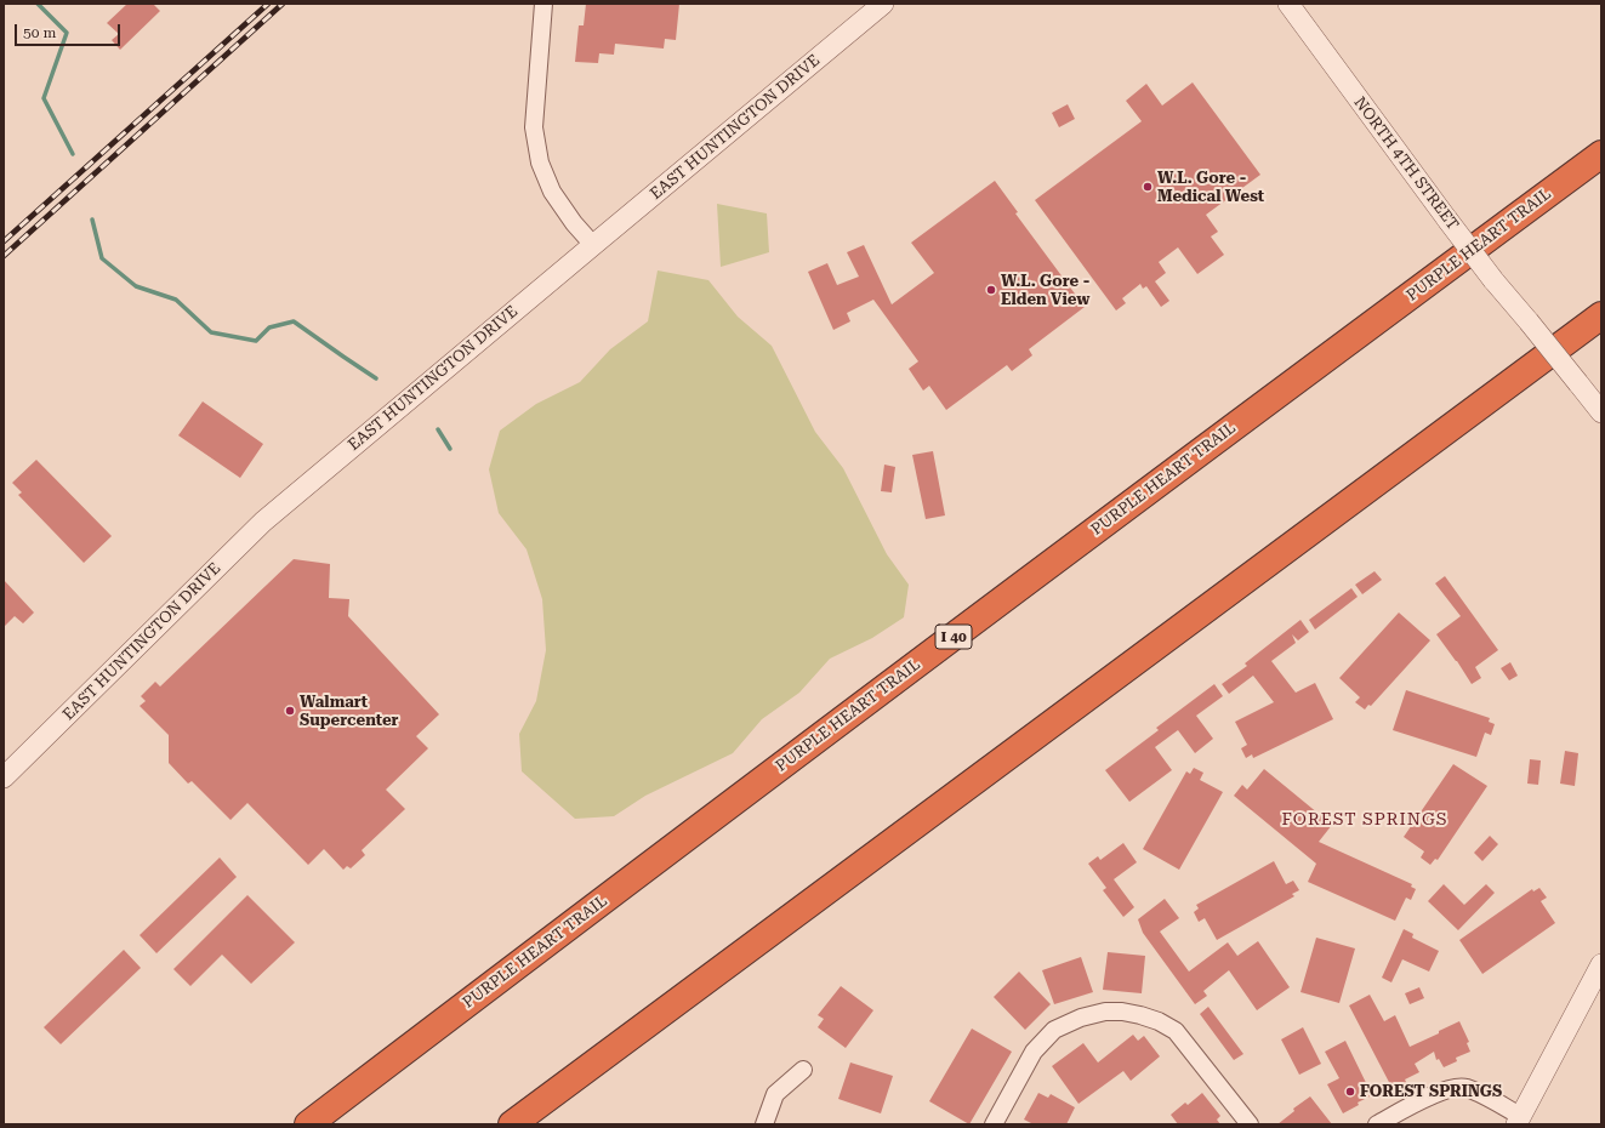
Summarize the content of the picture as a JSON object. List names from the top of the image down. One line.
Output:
{"streets":{"highway":["PURPLE HEART TRAIL","I 40"],"street":["EAST HUNTINGTON DRIVE","NORTH 4TH STREET"]},"districts":["FOREST SPRINGS"],"places":["W.L. Gore - Medical West","W.L. Gore - Elden View","Walmart Supercenter","FOREST SPRINGS"],"scale_bar":"50 m"}
